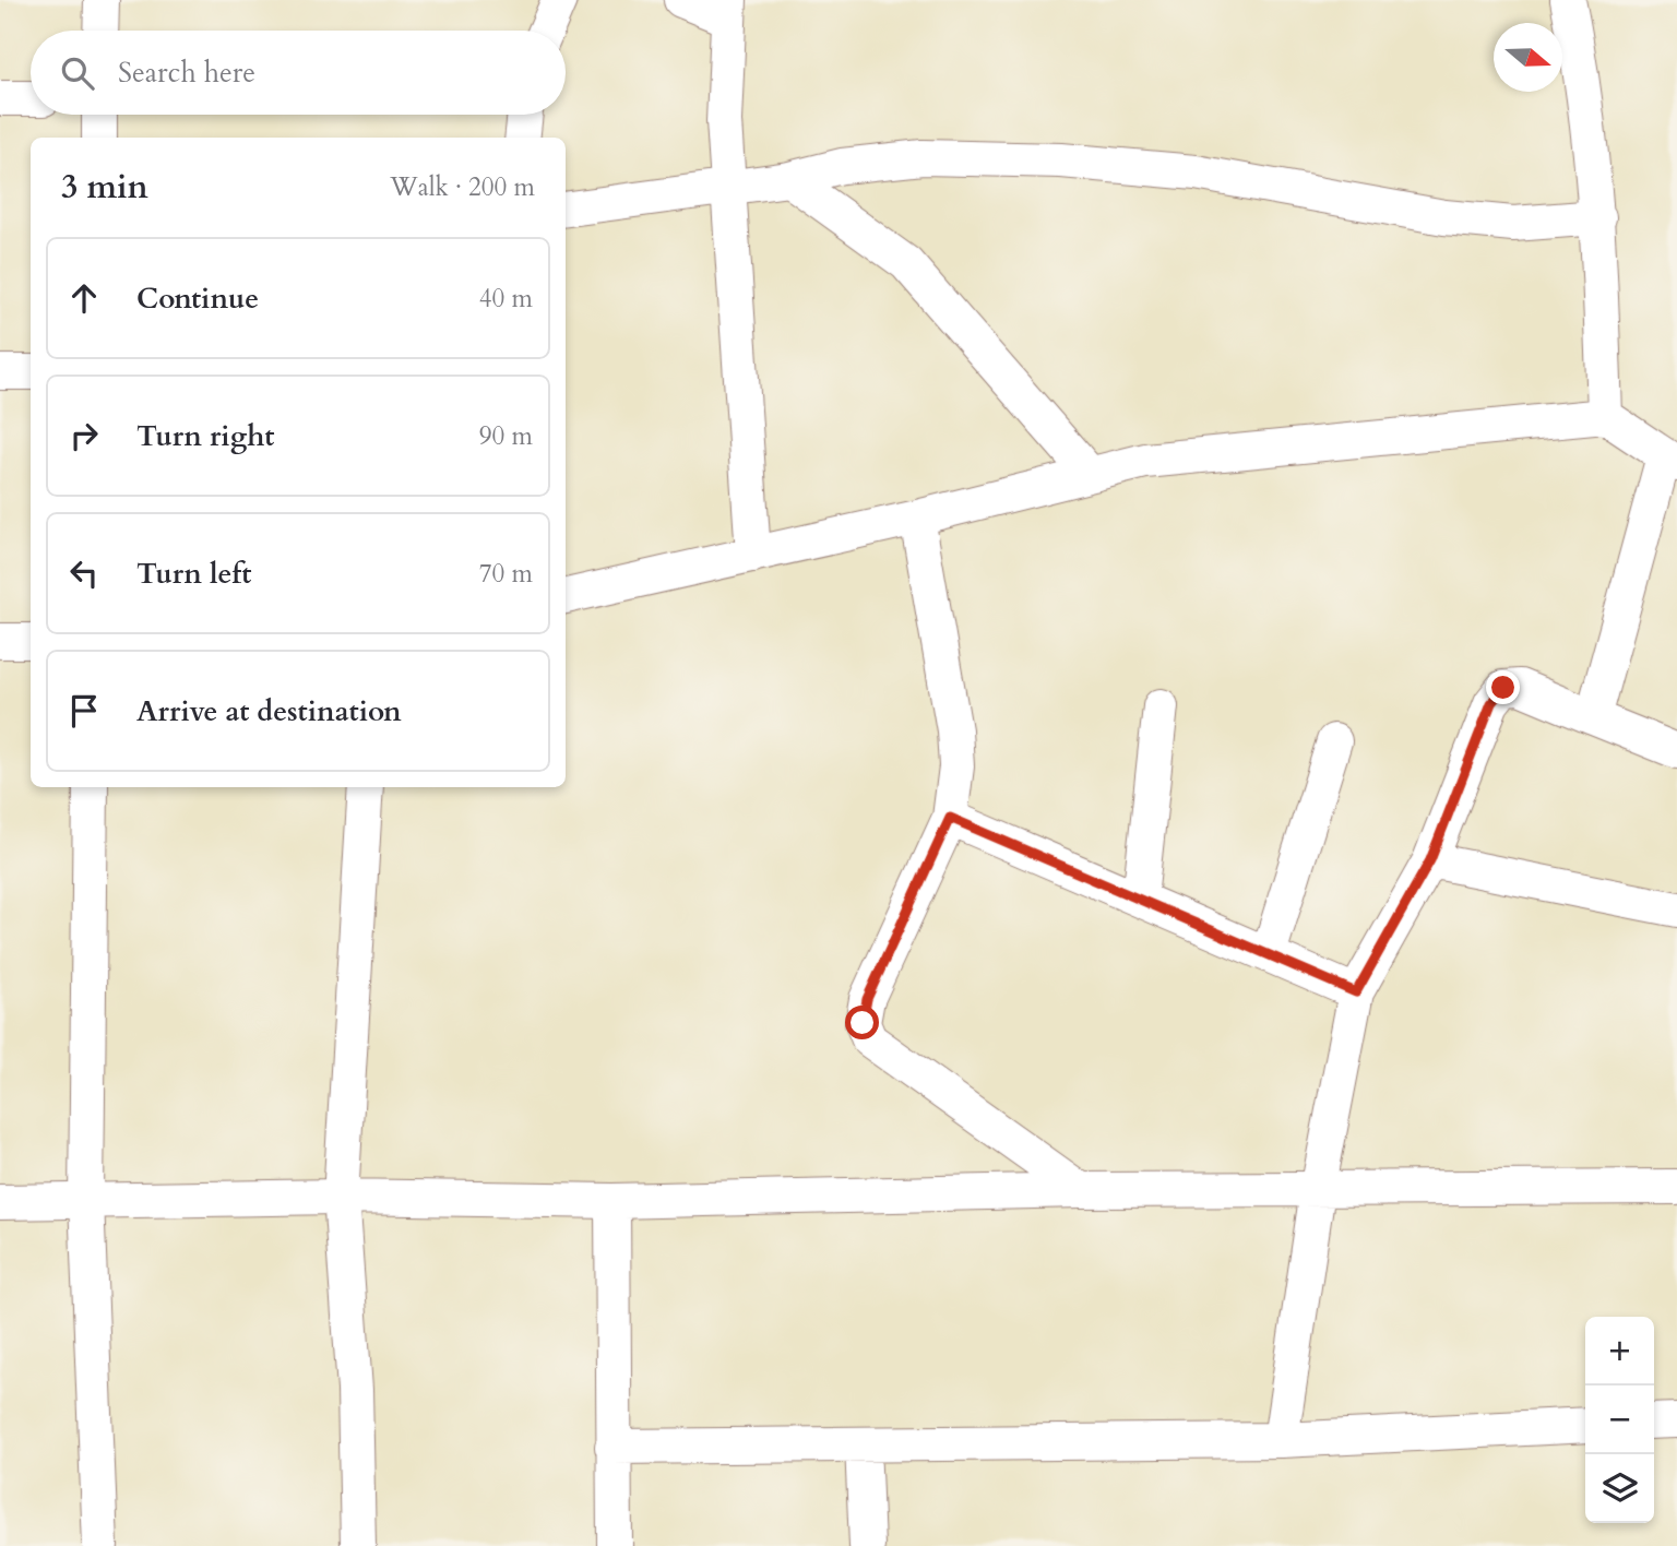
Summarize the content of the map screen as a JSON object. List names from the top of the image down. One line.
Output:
{"north":"right","page":{"search":"Search here","heading":["3 min","Walk · 200 m"],"list":[["Continue","40 m"],["Turn right","90 m"],["Turn left","70 m"],"Arrive at destination"],"map_buttons":["+","−"]}}
